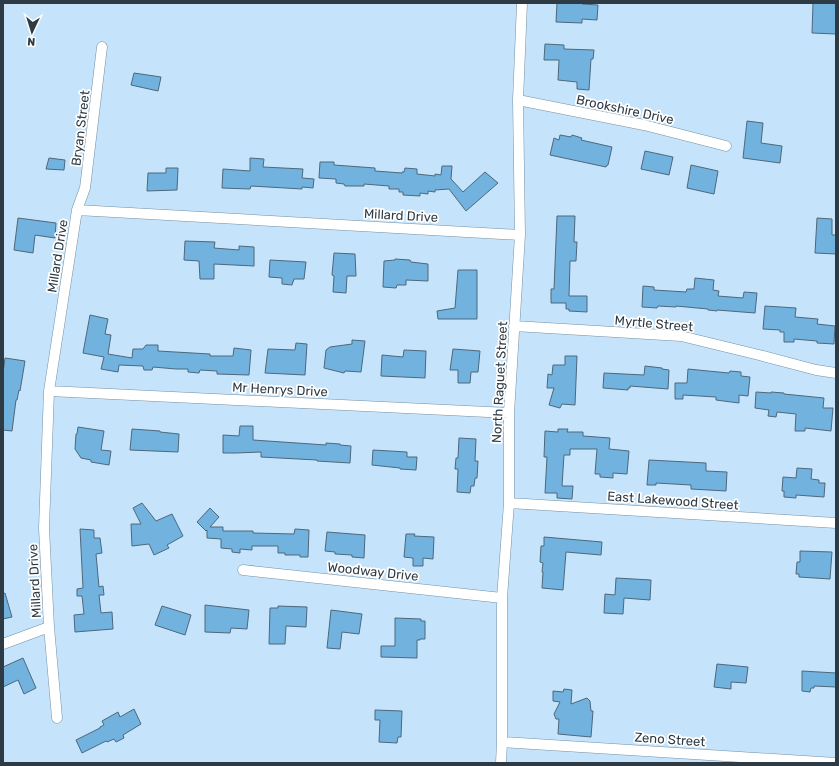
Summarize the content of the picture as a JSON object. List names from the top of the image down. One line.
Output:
{"streets":{"street":["Brookshire Drive","Bryan Street","Millard Drive","Myrtle Street","North Raguet Street","Mr Henrys Drive","East Lakewood Street","Woodway Drive","Zeno Street"]},"crossings":[["Brookshire Drive","North Raguet Street"],["Bryan Street","Millard Drive"],["Millard Drive","North Raguet Street"],["Millard Drive","Mr Henrys Drive"],["Myrtle Street","North Raguet Street"],["North Raguet Street","Mr Henrys Drive"],["North Raguet Street","East Lakewood Street"],["North Raguet Street","Woodway Drive"],["North Raguet Street","Zeno Street"]],"north":"bottom"}
